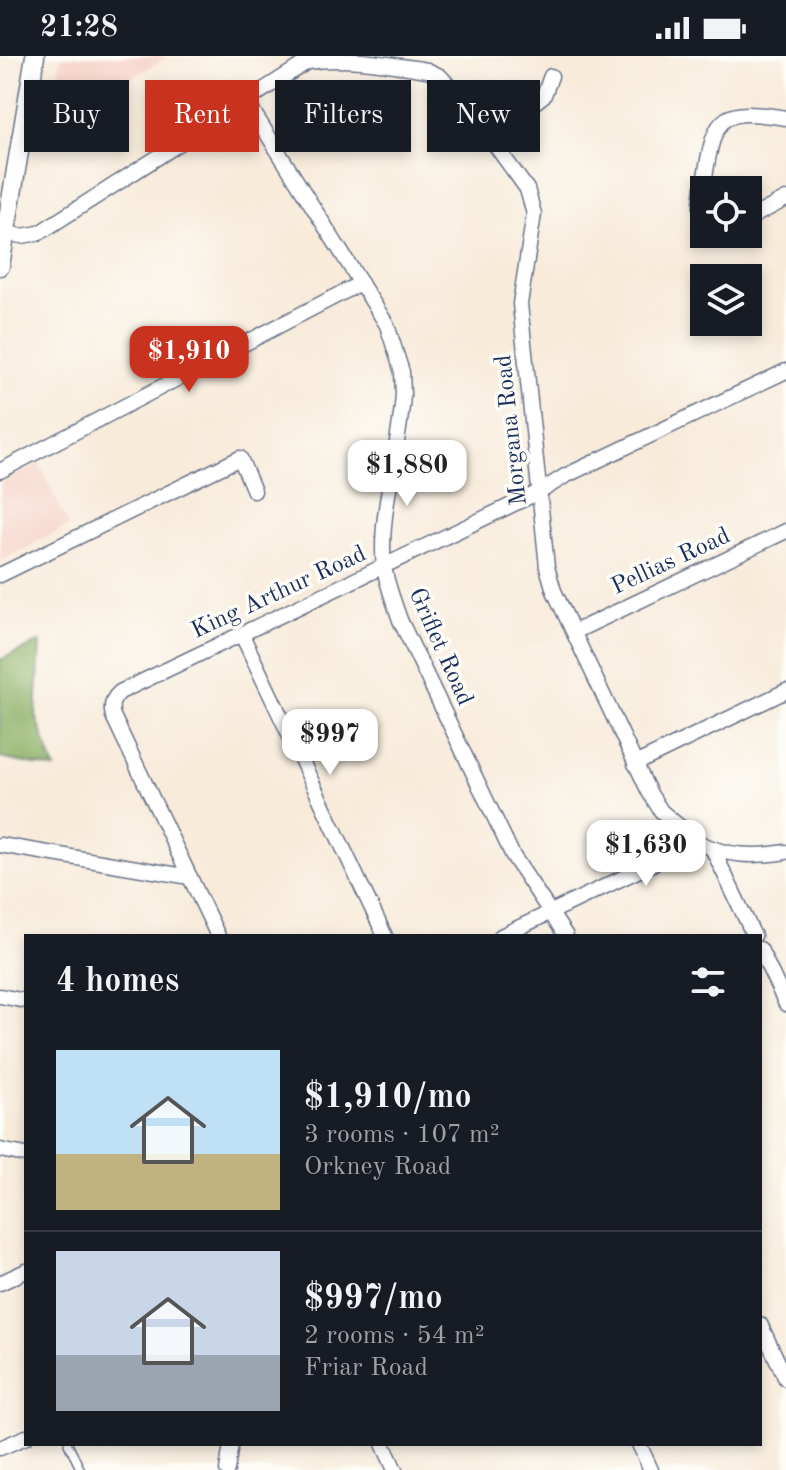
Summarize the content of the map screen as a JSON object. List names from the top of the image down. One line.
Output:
{"streets":{"street":["Morgana Road","Pellias Road","King Arthur Road","Griflet Road"]},"crossings":[["Morgana Road","Pellias Road"],["Morgana Road","King Arthur Road"],["King Arthur Road","Griflet Road"]],"page":{"status":"21:28","chip":["Buy","Rent","Filters","New"],"price":["$1,910","$1,880","$997","$1,630"],"heading":"4 homes","list":[{"name":"$1,910/mo","note":"3 rooms · 107 m² · Orkney Road"},{"name":"$997/mo","note":"2 rooms · 54 m² · Friar Road"}]}}
